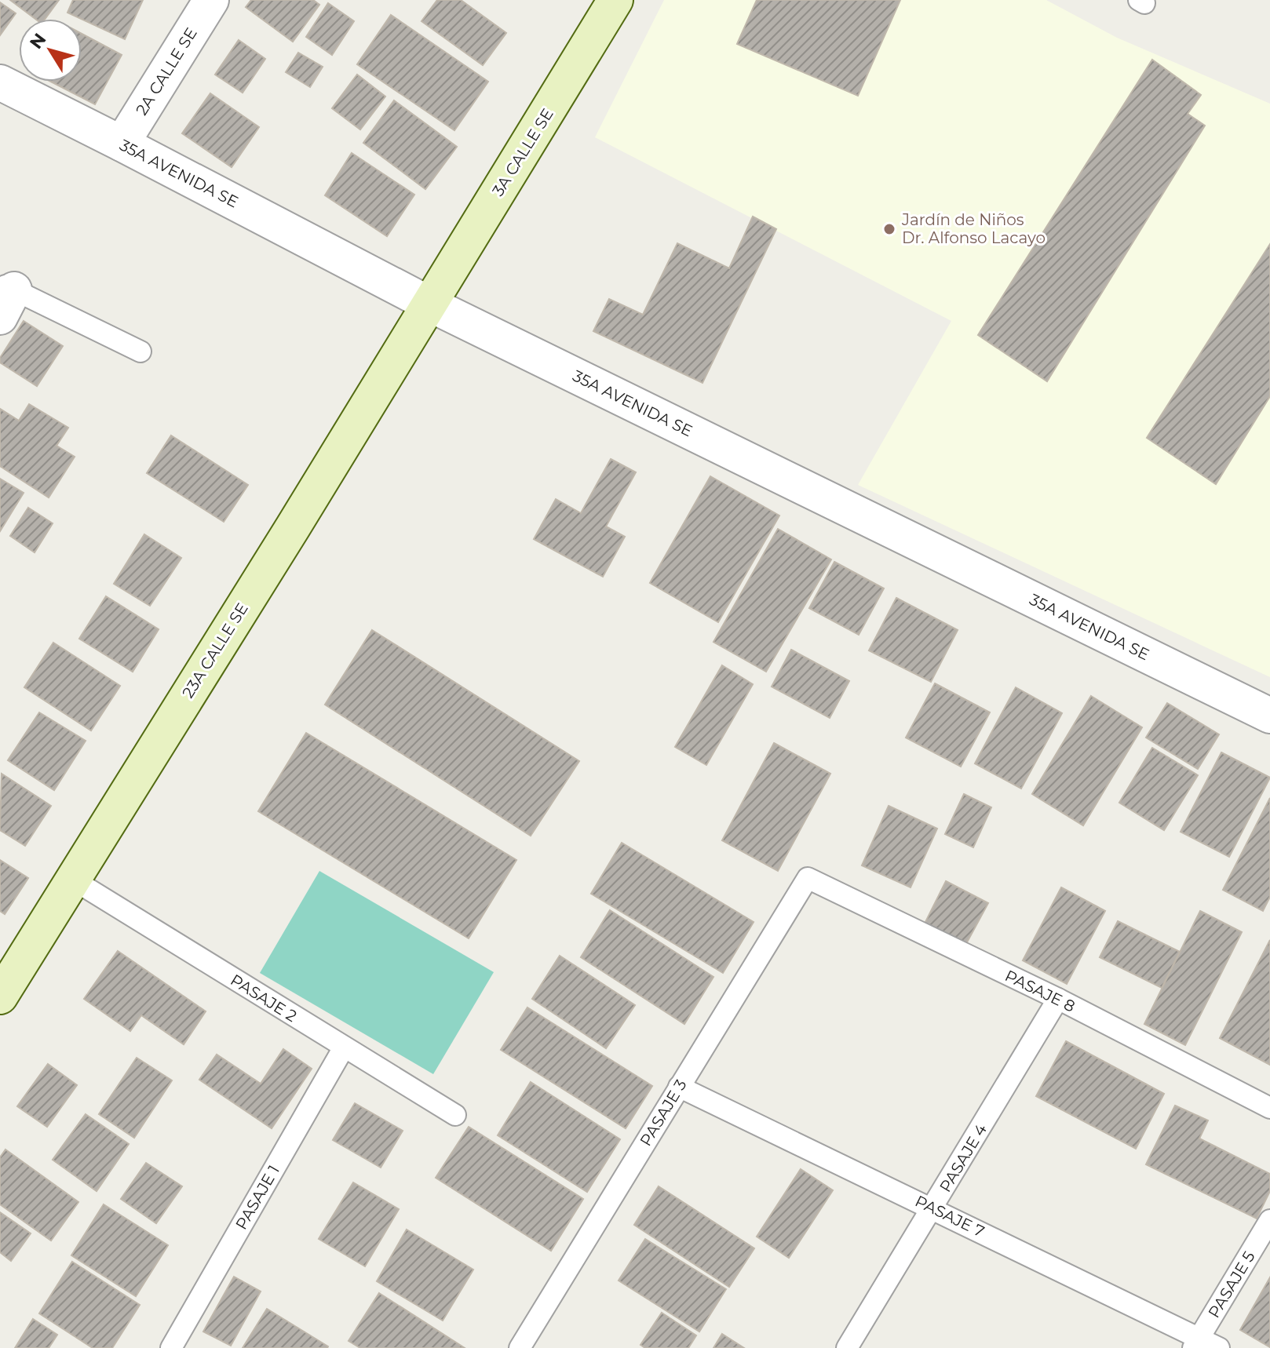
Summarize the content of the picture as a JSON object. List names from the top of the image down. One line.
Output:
{"streets":{"street":["2A CALLE SE","3A CALLE SE","35A AVENIDA SE","23A CALLE SE"],"lane":["PASAJE 8","PASAJE 2","PASAJE 3","PASAJE 4","PASAJE 1","PASAJE 7","PASAJE 5"]},"crossings":[["2A CALLE SE","35A AVENIDA SE"],["3A CALLE SE","35A AVENIDA SE"],["3A CALLE SE","23A CALLE SE"],["35A AVENIDA SE","23A CALLE SE"],["23A CALLE SE","PASAJE 2"],["PASAJE 8","PASAJE 3"],["PASAJE 8","PASAJE 4"],["PASAJE 2","PASAJE 1"],["PASAJE 3","PASAJE 7"],["PASAJE 4","PASAJE 7"],["PASAJE 7","PASAJE 5"]],"places":["Jardín de Niños Dr. Alfonso Lacayo"],"north":"top left"}
